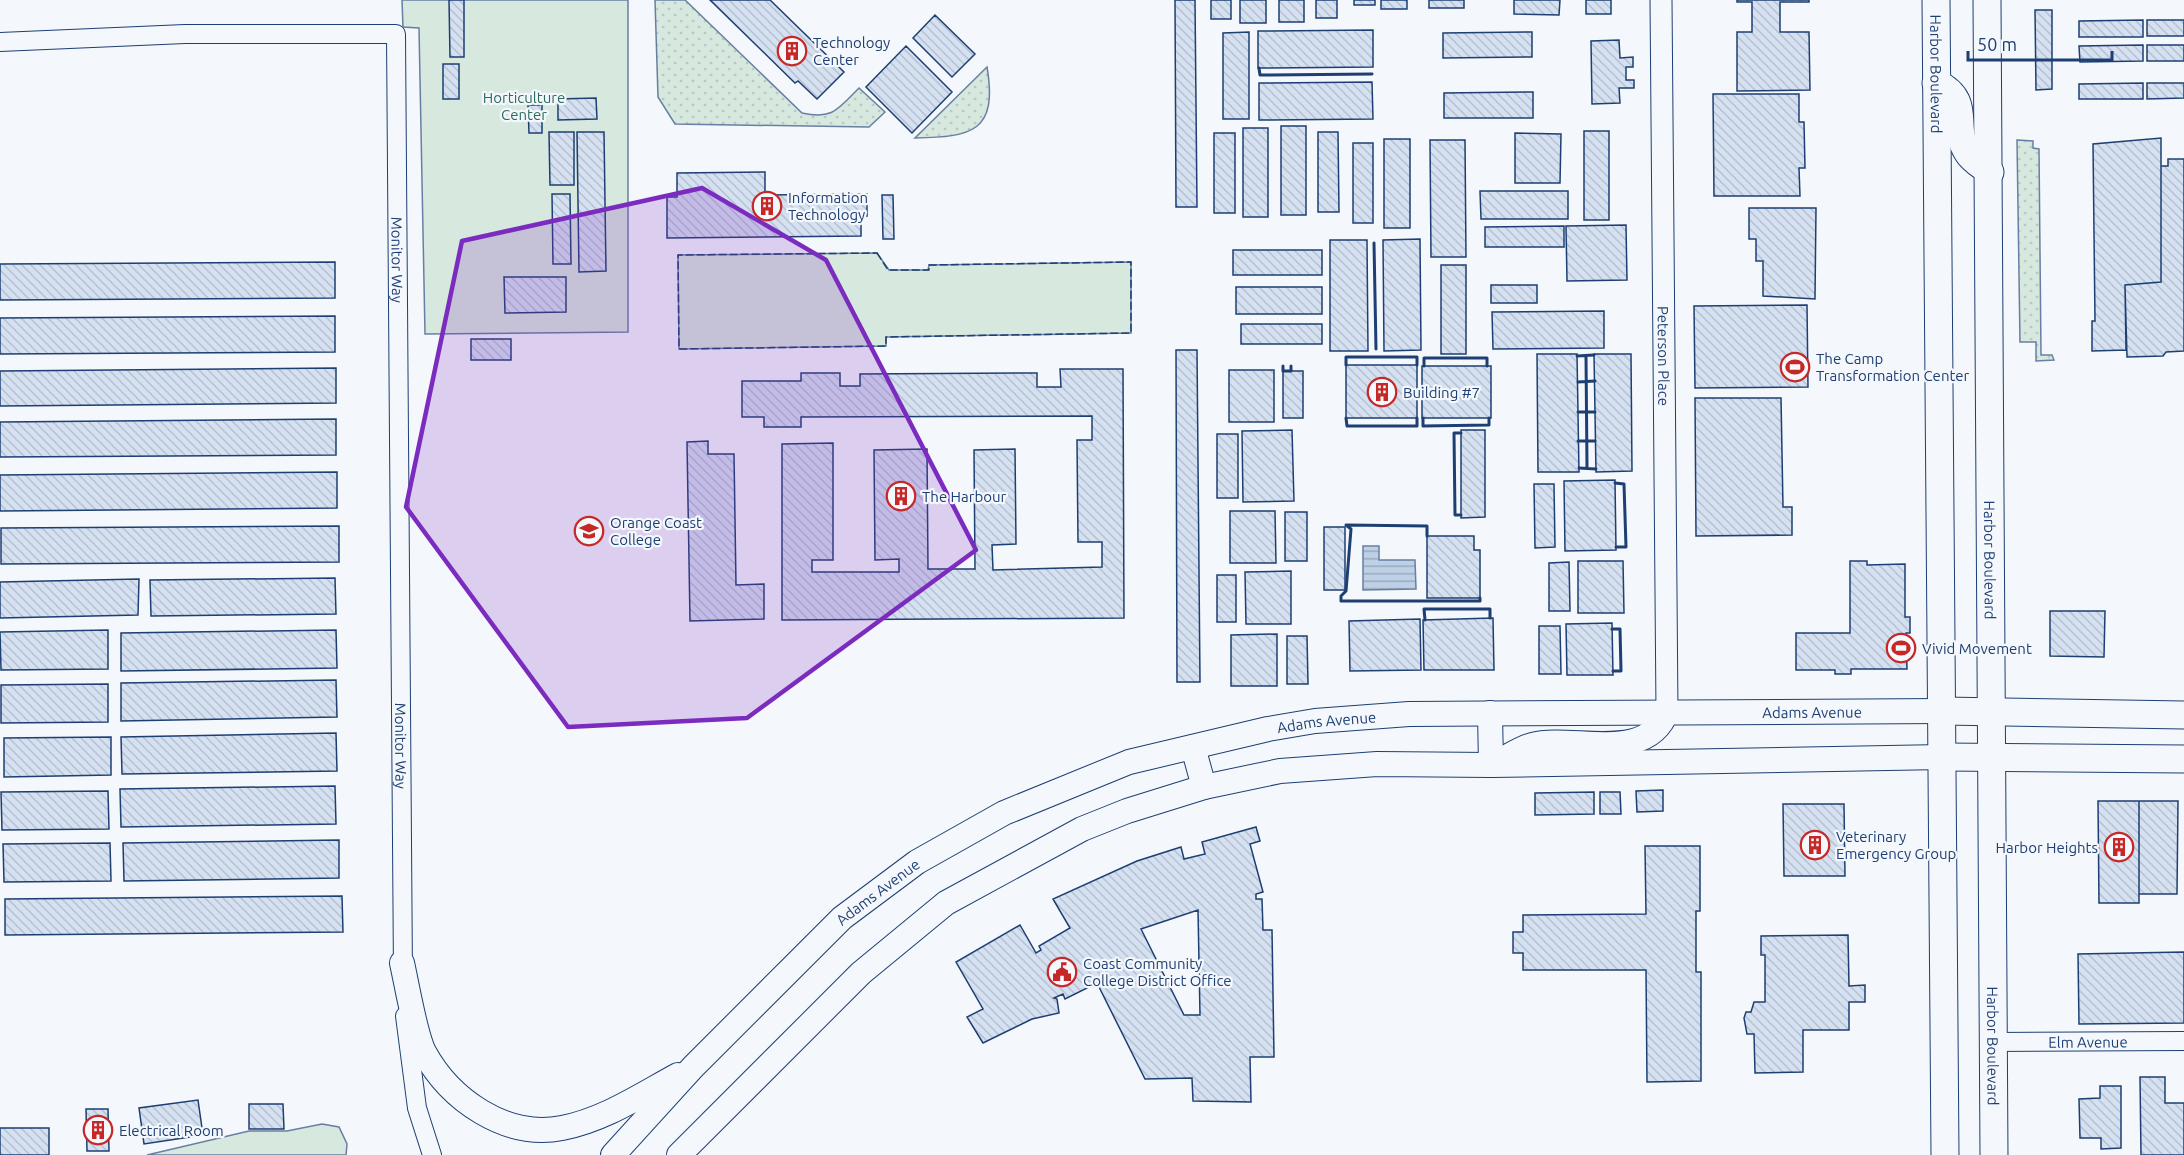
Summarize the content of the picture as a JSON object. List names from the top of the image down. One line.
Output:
{"streets":{"main road":["Harbor Boulevard","Adams Avenue"],"street":["Monitor Way","Peterson Place","Elm Avenue"]},"crossings":[["Harbor Boulevard","Adams Avenue"],["Harbor Boulevard","Elm Avenue"],["Peterson Place","Adams Avenue"]],"parks":["Horticulture Center"],"places":{"building":["Technology Center","Information Technology","Building #7","The Harbour","Veterinary Emergency Group","Harbor Heights","Electrical Room"],"sports":["The Camp Transformation Center","Vivid Movement"],"school or university":["Orange Coast College"],"public building":["Coast Community College District Office"]},"scale_bar":"50 m"}
